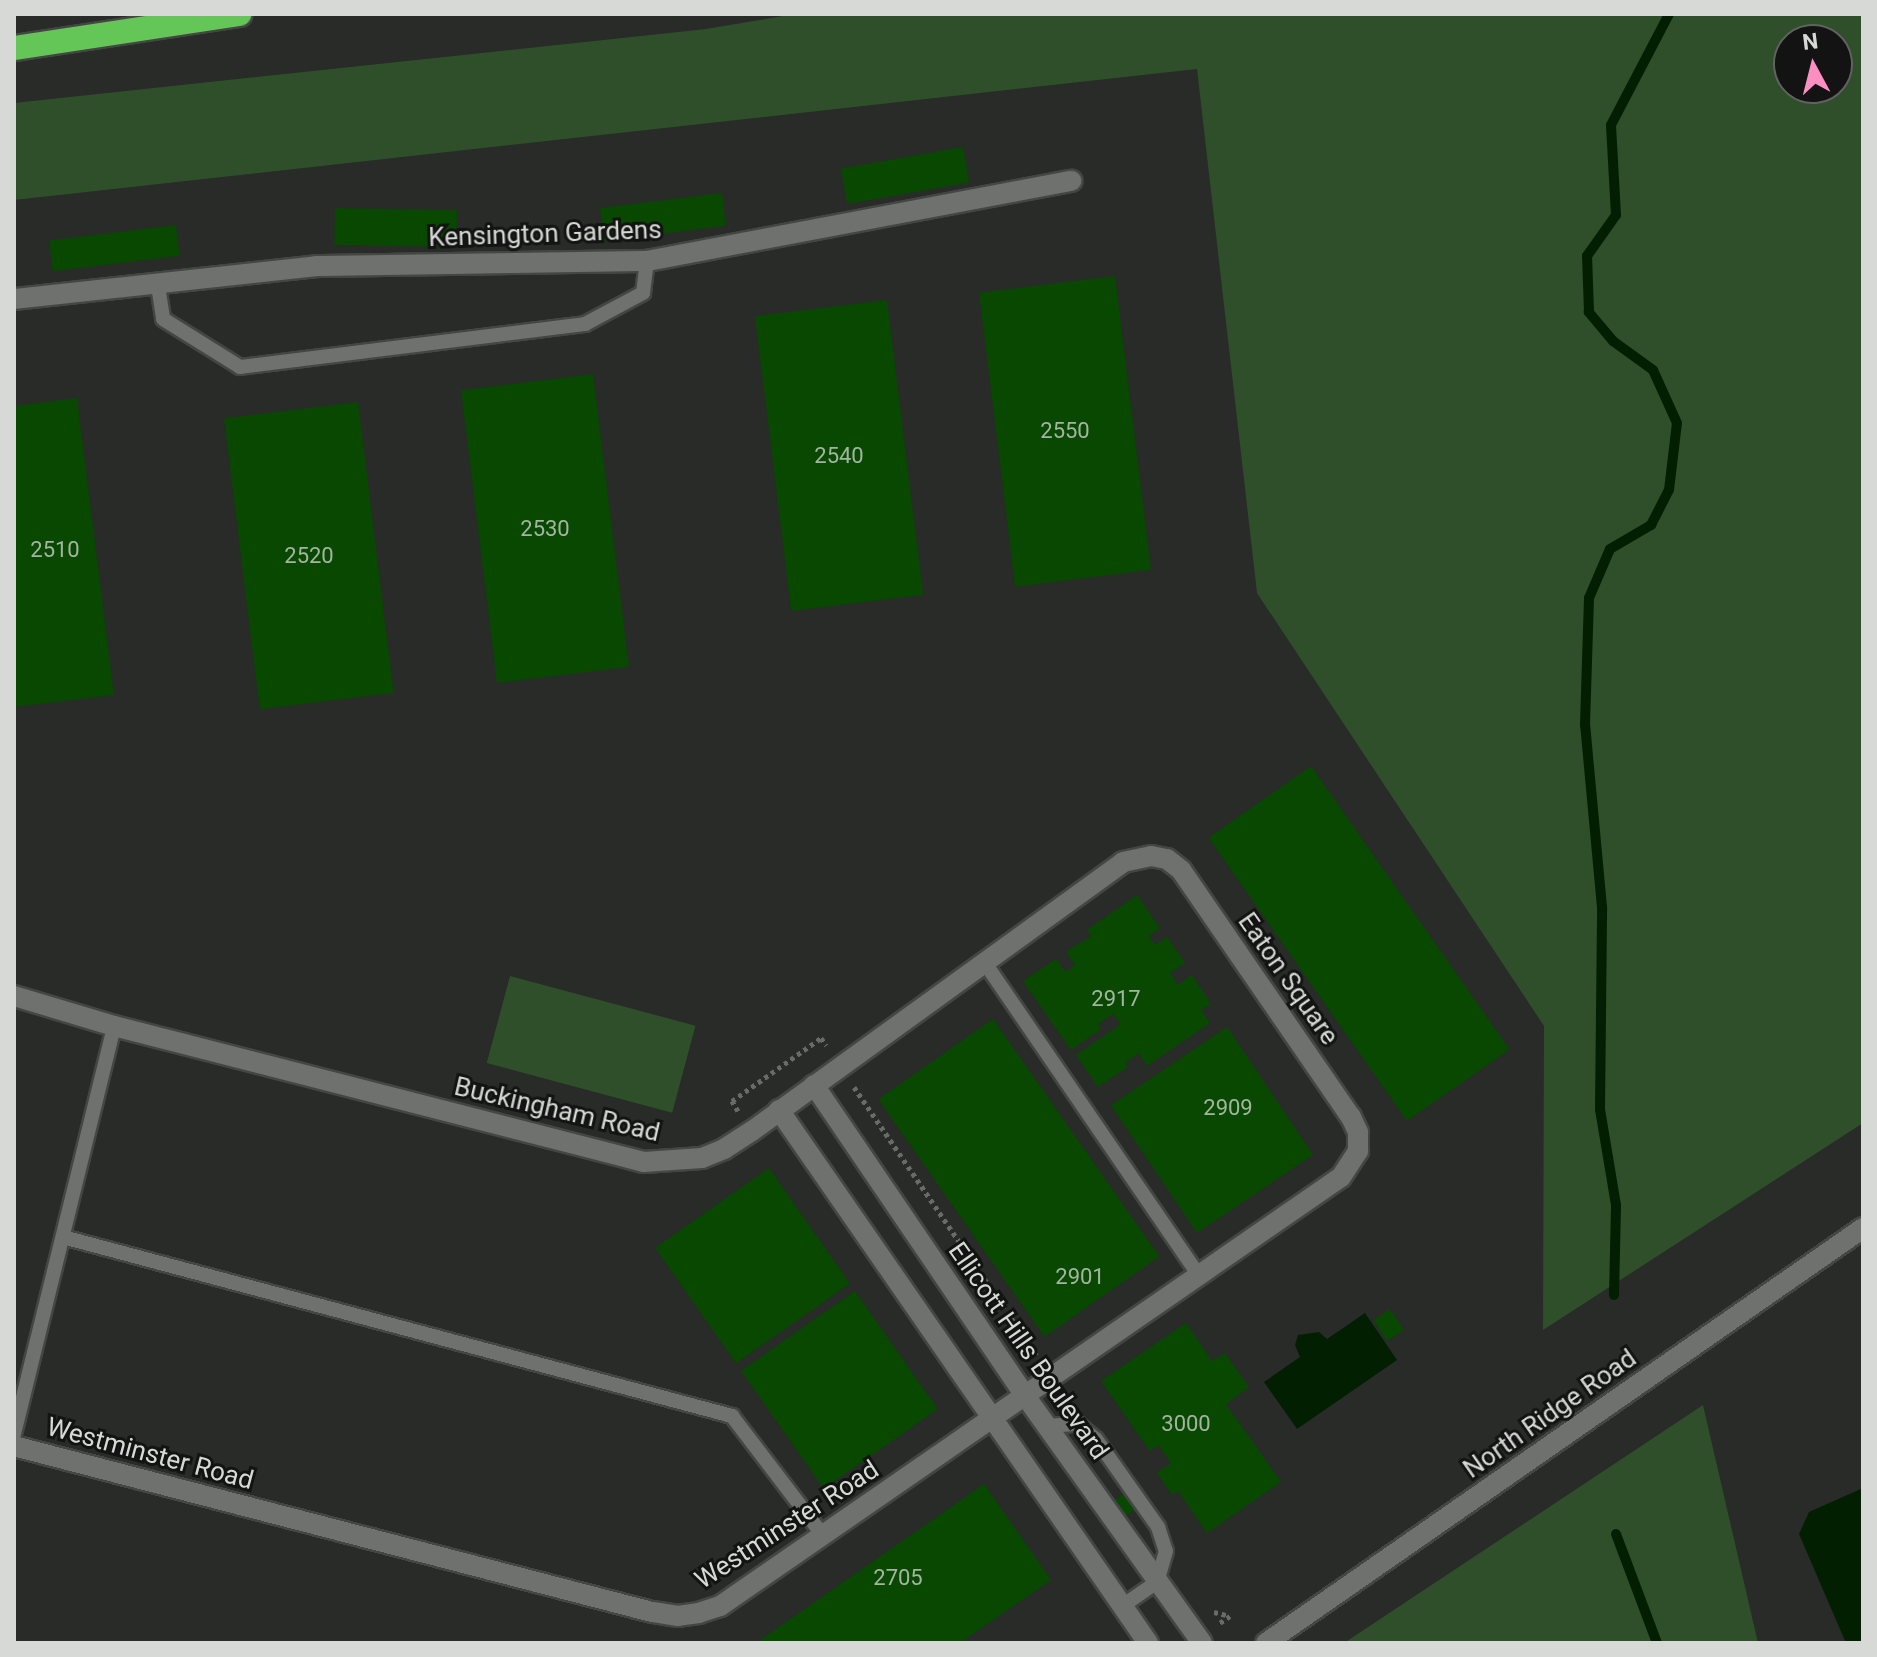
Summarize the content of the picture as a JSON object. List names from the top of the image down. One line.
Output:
{"streets":{"street":["Kensington Gardens","Eaton Square","Buckingham Road","Ellicott Hills Boulevard","North Ridge Road","Westminster Road"]},"crossings":[["Eaton Square","Buckingham Road"],["Eaton Square","Westminster Road"],["Buckingham Road","Ellicott Hills Boulevard"],["Ellicott Hills Boulevard","Westminster Road"]],"house_numbers":["2550","2540","2530","2510","2520","2917","2909","2901","3000","2705"],"north":"top"}
